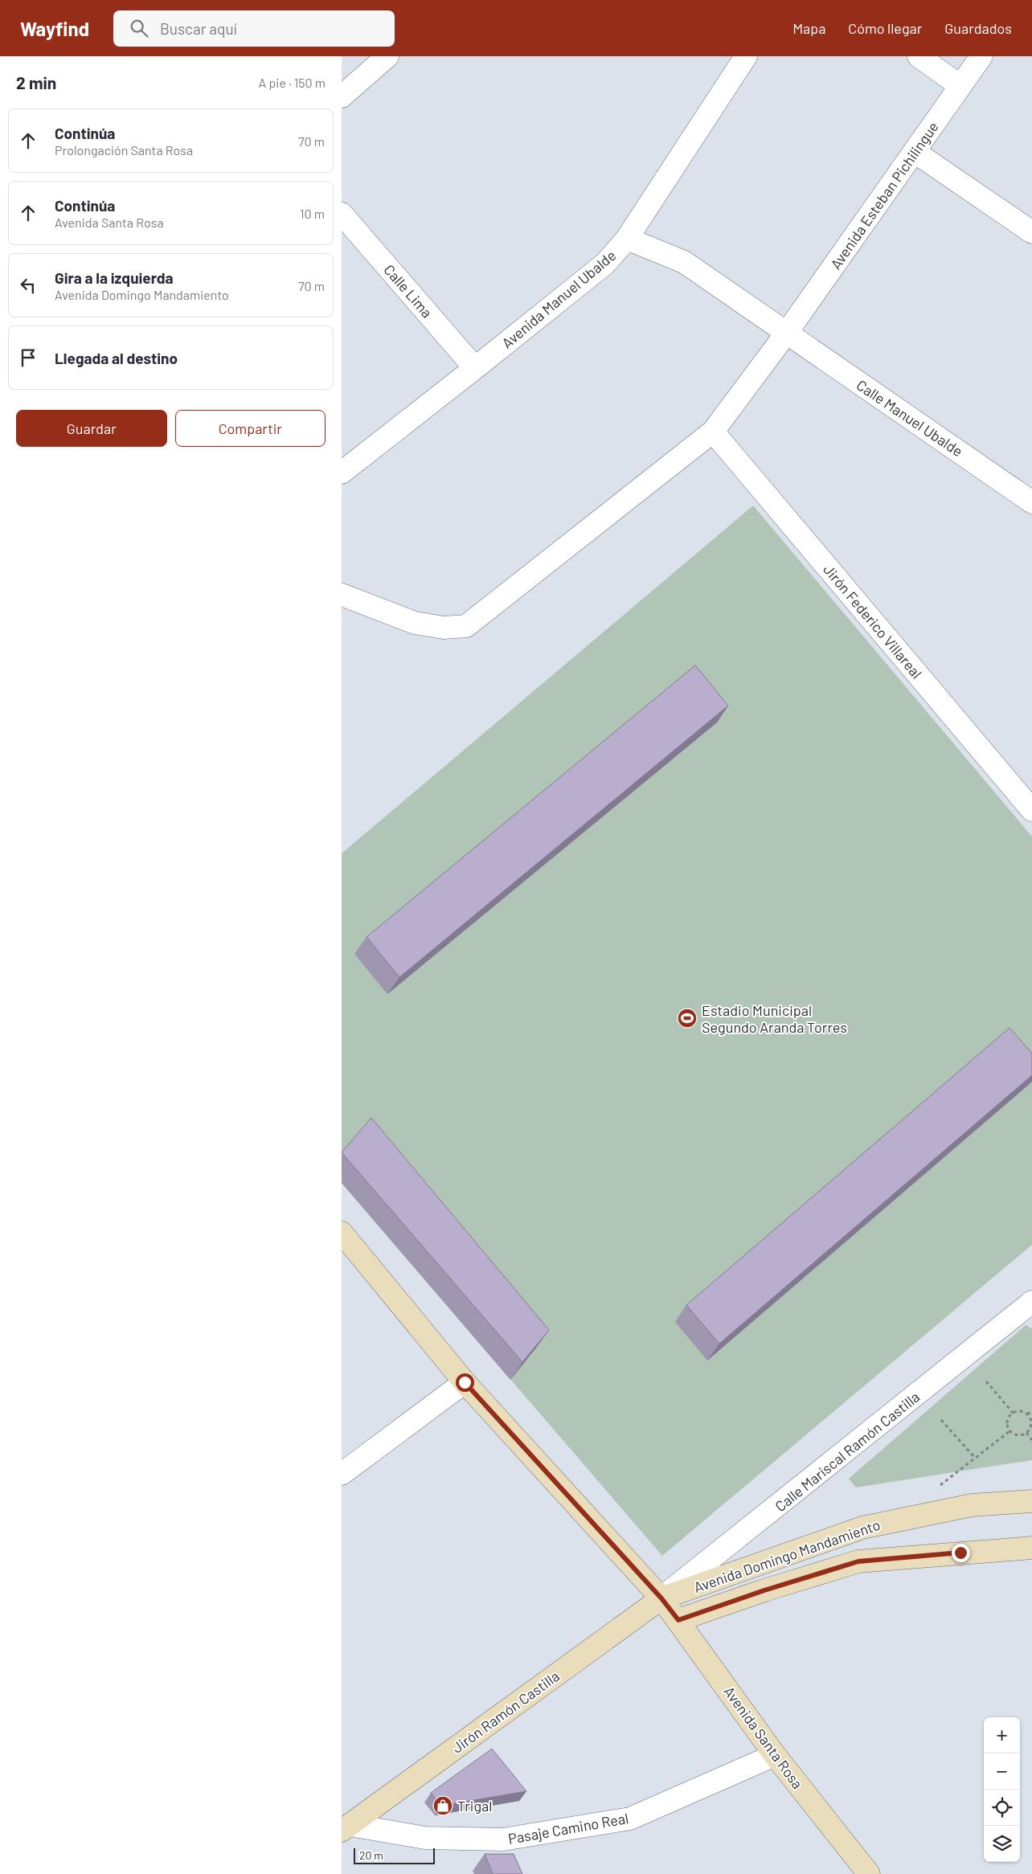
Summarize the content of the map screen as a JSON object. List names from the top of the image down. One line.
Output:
{"streets":{"street":["Avenida Esteban Pichilingue","Calle Lima","Avenida Manuel Ubalde","Calle Manuel Ubalde","Jirón Federico Villareal","Calle Mariscal Ramón Castilla","Avenida Domingo Mandamiento","Jirón Ramón Castilla","Avenida Santa Rosa","Pasaje Camino Real"]},"crossings":[["Avenida Esteban Pichilingue","Avenida Manuel Ubalde"],["Avenida Esteban Pichilingue","Calle Manuel Ubalde"],["Avenida Esteban Pichilingue","Jirón Federico Villareal"],["Calle Lima","Avenida Manuel Ubalde"],["Avenida Manuel Ubalde","Calle Manuel Ubalde"],["Calle Mariscal Ramón Castilla","Avenida Domingo Mandamiento"],["Calle Mariscal Ramón Castilla","Jirón Ramón Castilla"],["Calle Mariscal Ramón Castilla","Avenida Santa Rosa"],["Avenida Domingo Mandamiento","Jirón Ramón Castilla"],["Avenida Domingo Mandamiento","Avenida Santa Rosa"],["Jirón Ramón Castilla","Avenida Santa Rosa"],["Jirón Ramón Castilla","Pasaje Camino Real"],["Avenida Santa Rosa","Pasaje Camino Real"]],"places":{"sports":["Estadio Municipal Segundo Aranda Torres"],"shop":["Trigal"]},"scale_bar":"20 m","page":{"header":"Wayfind","search":"Buscar aquí","nav":["Mapa","Cómo llegar","Guardados"],"heading":["2 min","A pie · 150 m"],"list":[["Continúa","Prolongación Santa Rosa","70 m"],["Continúa","Avenida Santa Rosa","10 m"],["Gira a la izquierda","Avenida Domingo Mandamiento","70 m"],"Llegada al destino"],"buttons":["Guardar","Compartir"],"map_buttons":["+","−"],"scale":"20 m"}}
